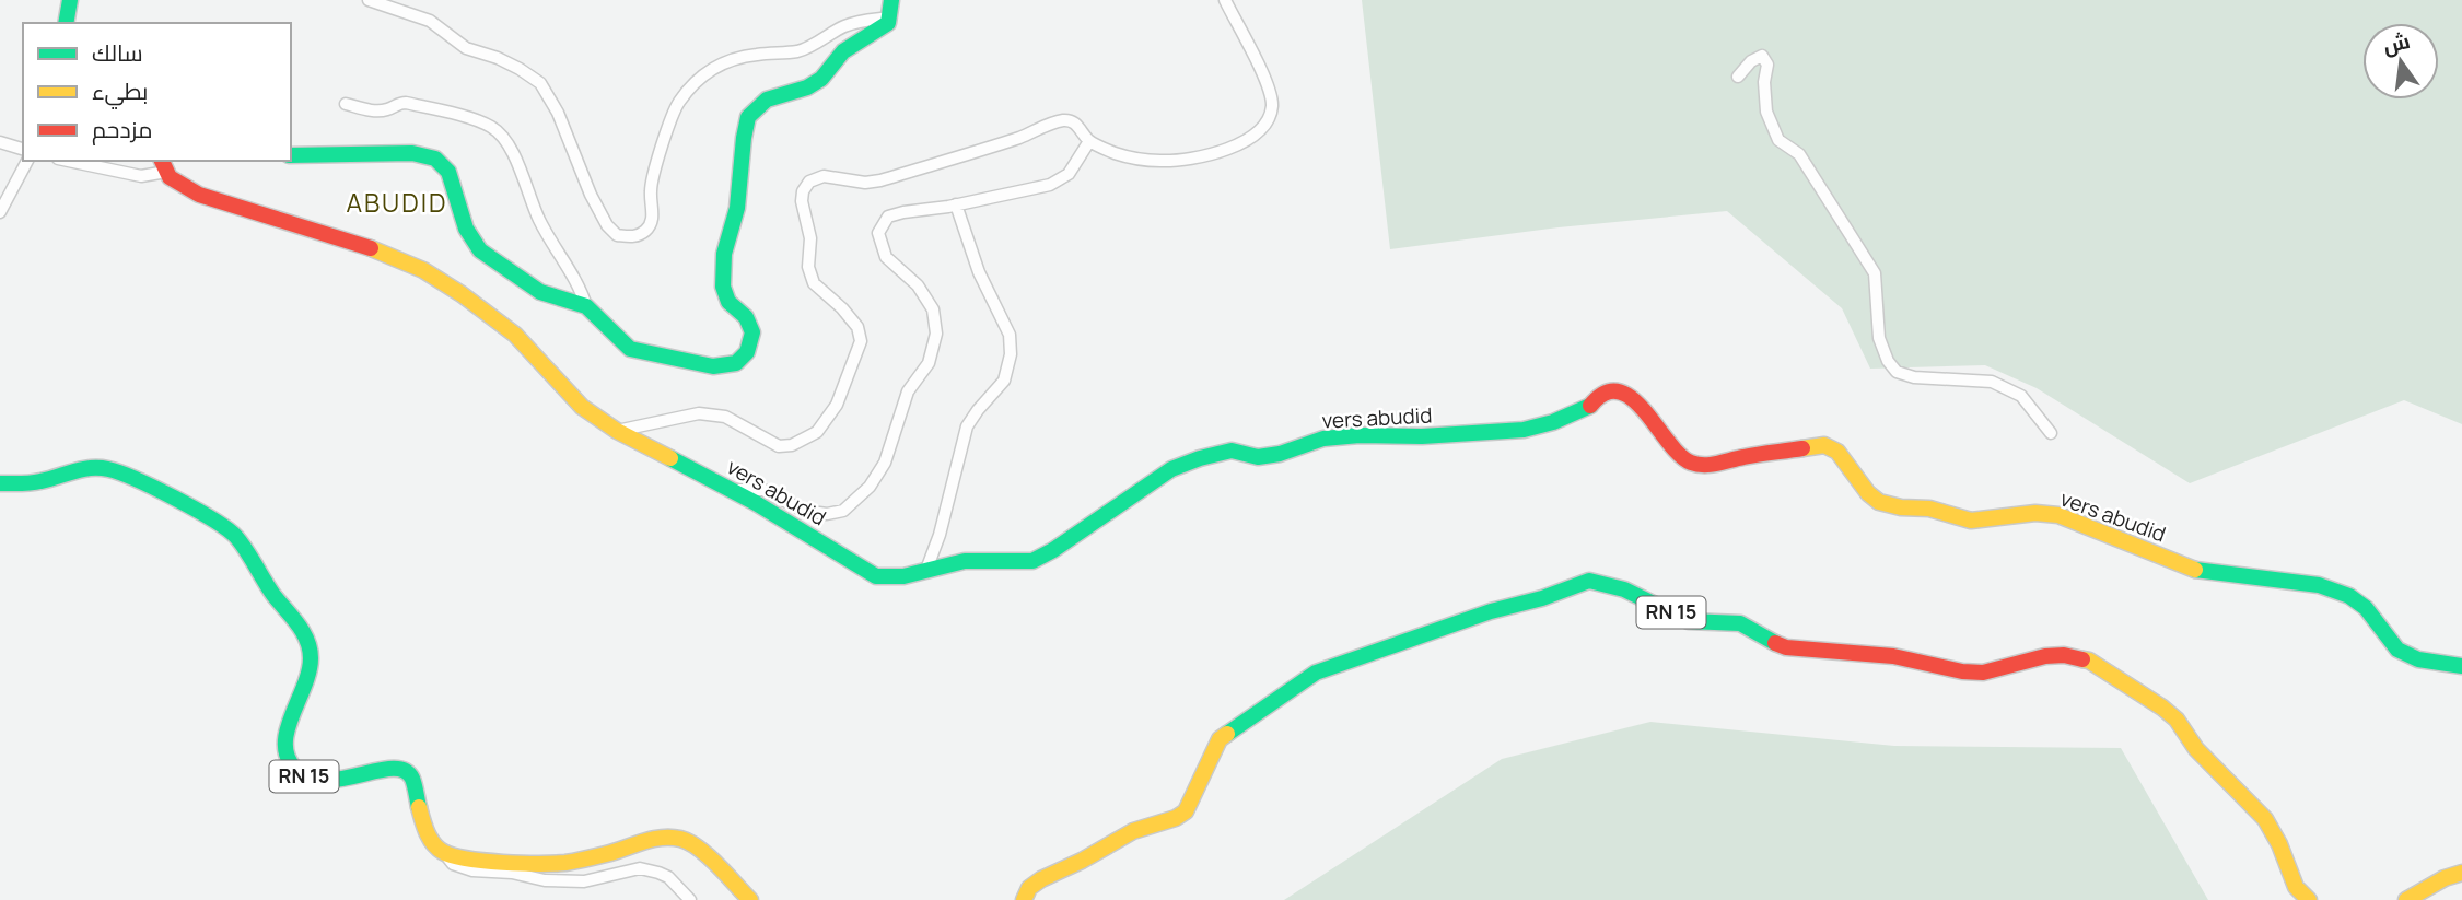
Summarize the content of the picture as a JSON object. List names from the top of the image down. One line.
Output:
{"streets":{"street":["vers abudid","RN 15"]},"districts":["ABUDID"],"legend":["سالك","بطيء","مزدحم"],"north":"top"}
